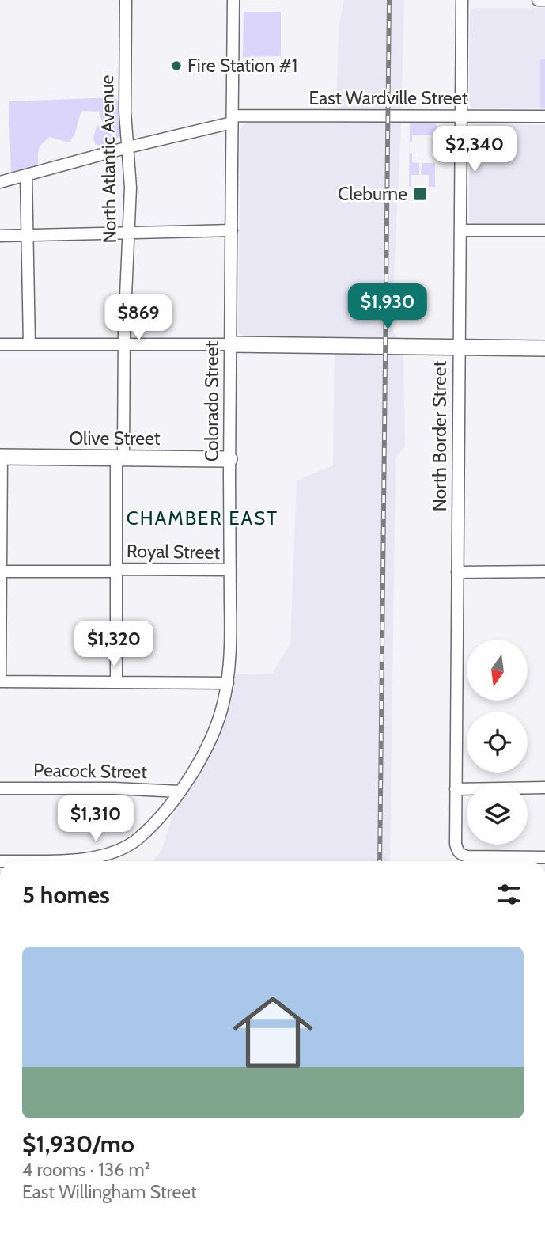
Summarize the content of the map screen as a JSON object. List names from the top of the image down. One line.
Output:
{"streets":{"street":["East Wardville Street","North Atlantic Avenue","Colorado Street","North Border Street","Olive Street","Royal Street","Peacock Street"]},"crossings":[["East Wardville Street","North Atlantic Avenue"],["East Wardville Street","Colorado Street"],["East Wardville Street","North Border Street"],["North Atlantic Avenue","Olive Street"],["North Atlantic Avenue","Royal Street"],["Colorado Street","Olive Street"],["Colorado Street","Royal Street"],["Colorado Street","Peacock Street"]],"districts":["CHAMBER EAST"],"places":{"other":["Fire Station #1"],"transit":["Cleburne"]},"north":"bottom","page":{"price":["$2,340","$1,930","$869","$1,320","$1,310"],"heading":"5 homes","list":[{"name":"$1,930/mo","note":"4 rooms · 136 m² · East Willingham Street"}]}}
